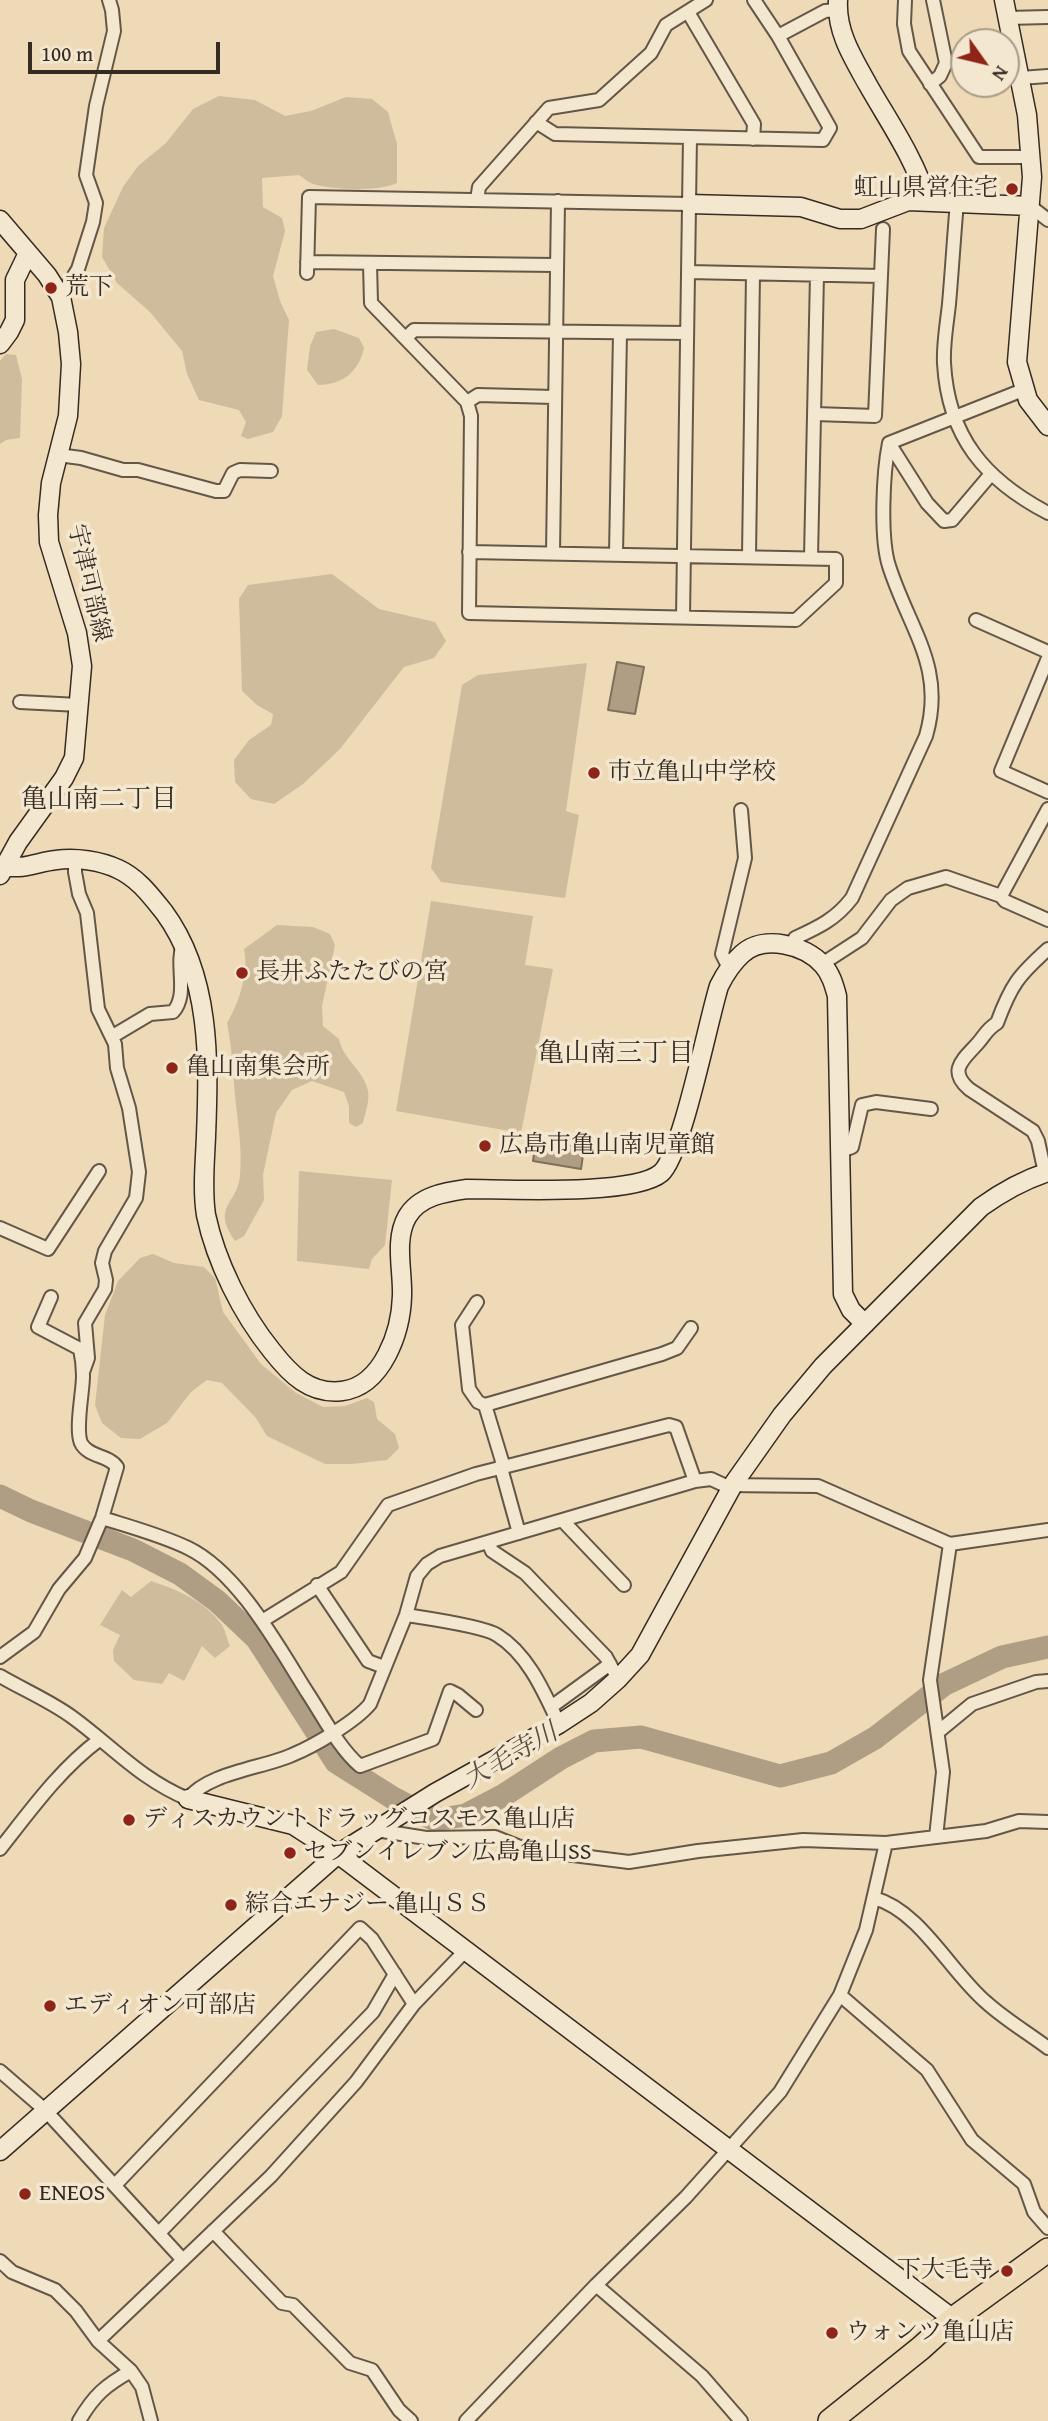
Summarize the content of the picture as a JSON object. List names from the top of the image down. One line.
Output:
{"streets":{"street":["宇津可部線"]},"districts":["亀山南二丁目","亀山南三丁目"],"water":["大毛寺川"],"places":["虹山県営住宅","荒下","市立亀山中学校","長井ふたたびの宮","亀山南集会所","広島市亀山南児童館","ディスカウントドラッグコスモス亀山店","セブンイレブン広島亀山SS","綜合エナジー 亀山ＳＳ","エディオン可部店","ENEOS","下大毛寺","ウォンツ亀山店"],"scale_bar":"100 m","north":"bottom right"}
